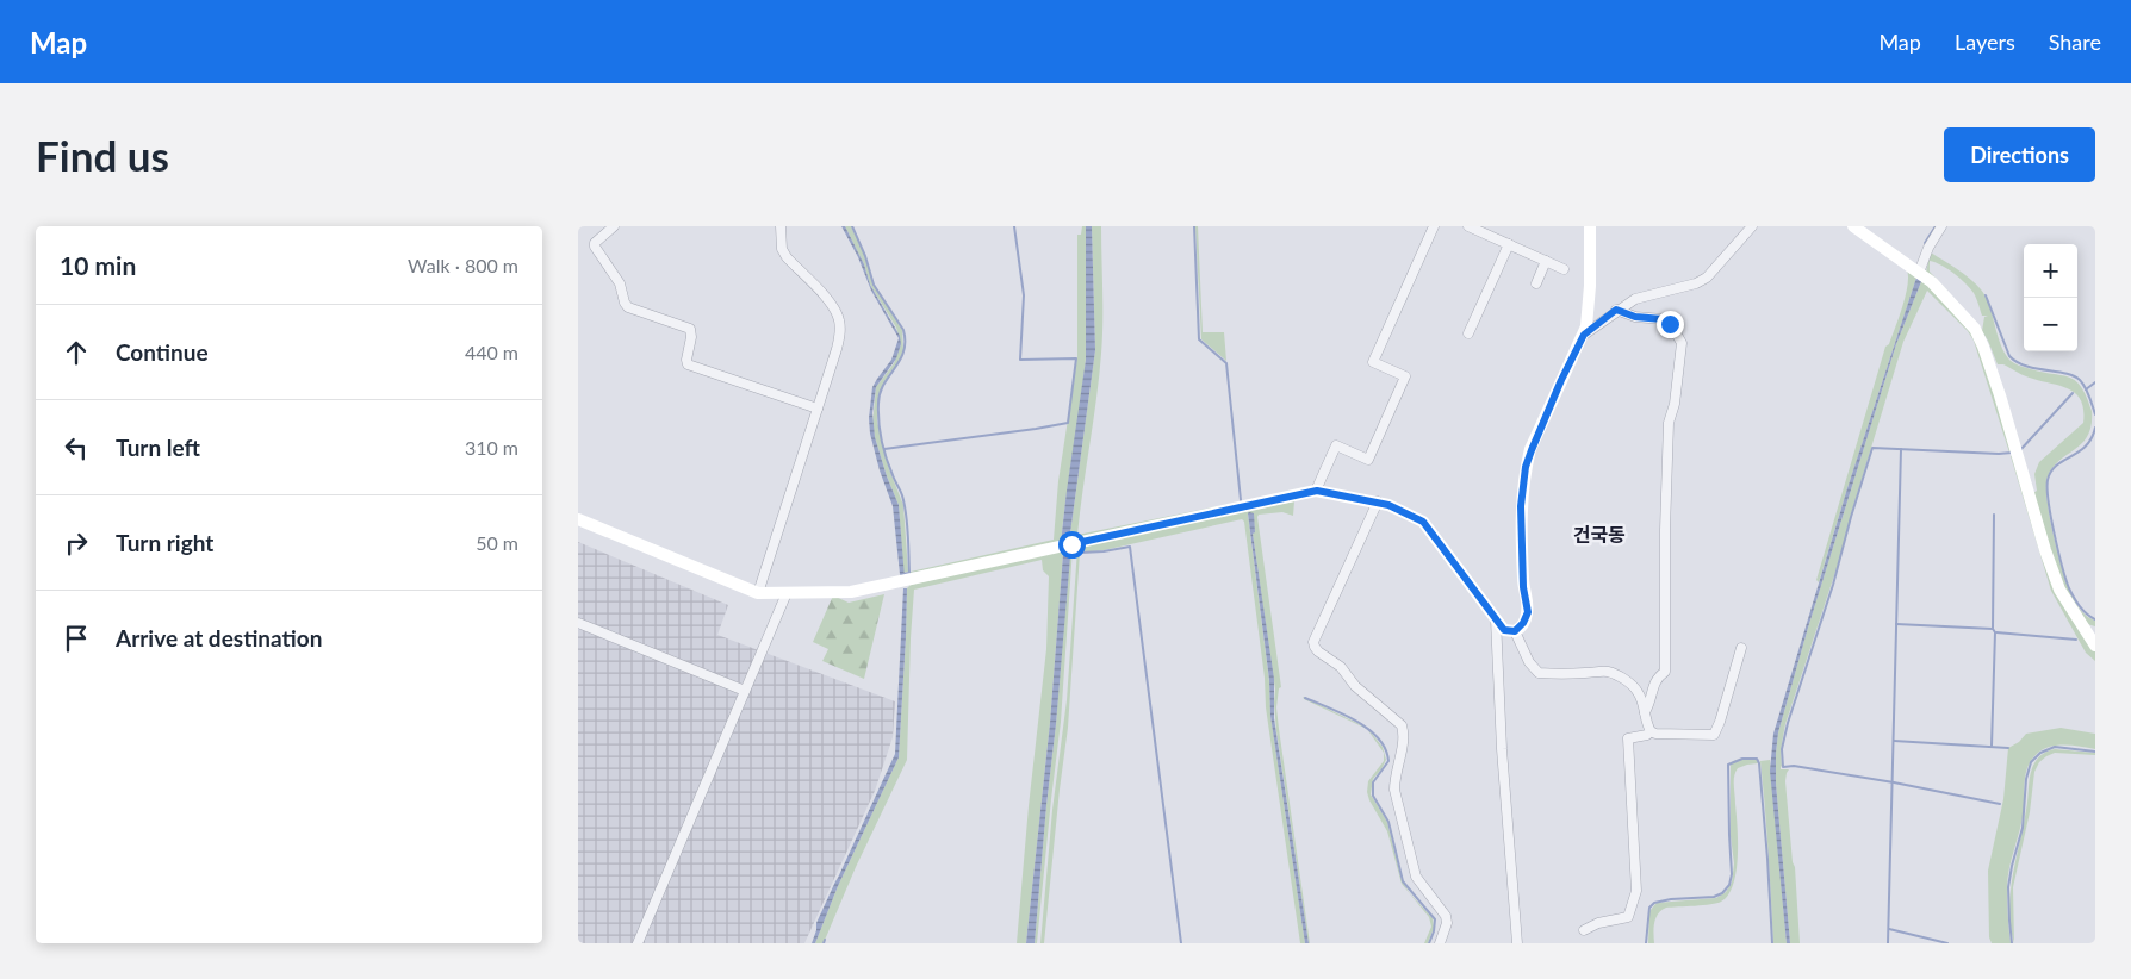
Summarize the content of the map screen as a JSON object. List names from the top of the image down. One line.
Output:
{"districts":["건국동"],"page":{"header":"Map","nav":["Map","Layers","Share"],"buttons":"Directions","title":"Find us","heading":["10 min","Walk · 800 m"],"map_buttons":["+","−"],"list":[["Continue","440 m"],["Turn left","310 m"],["Turn right","50 m"],"Arrive at destination"]}}
